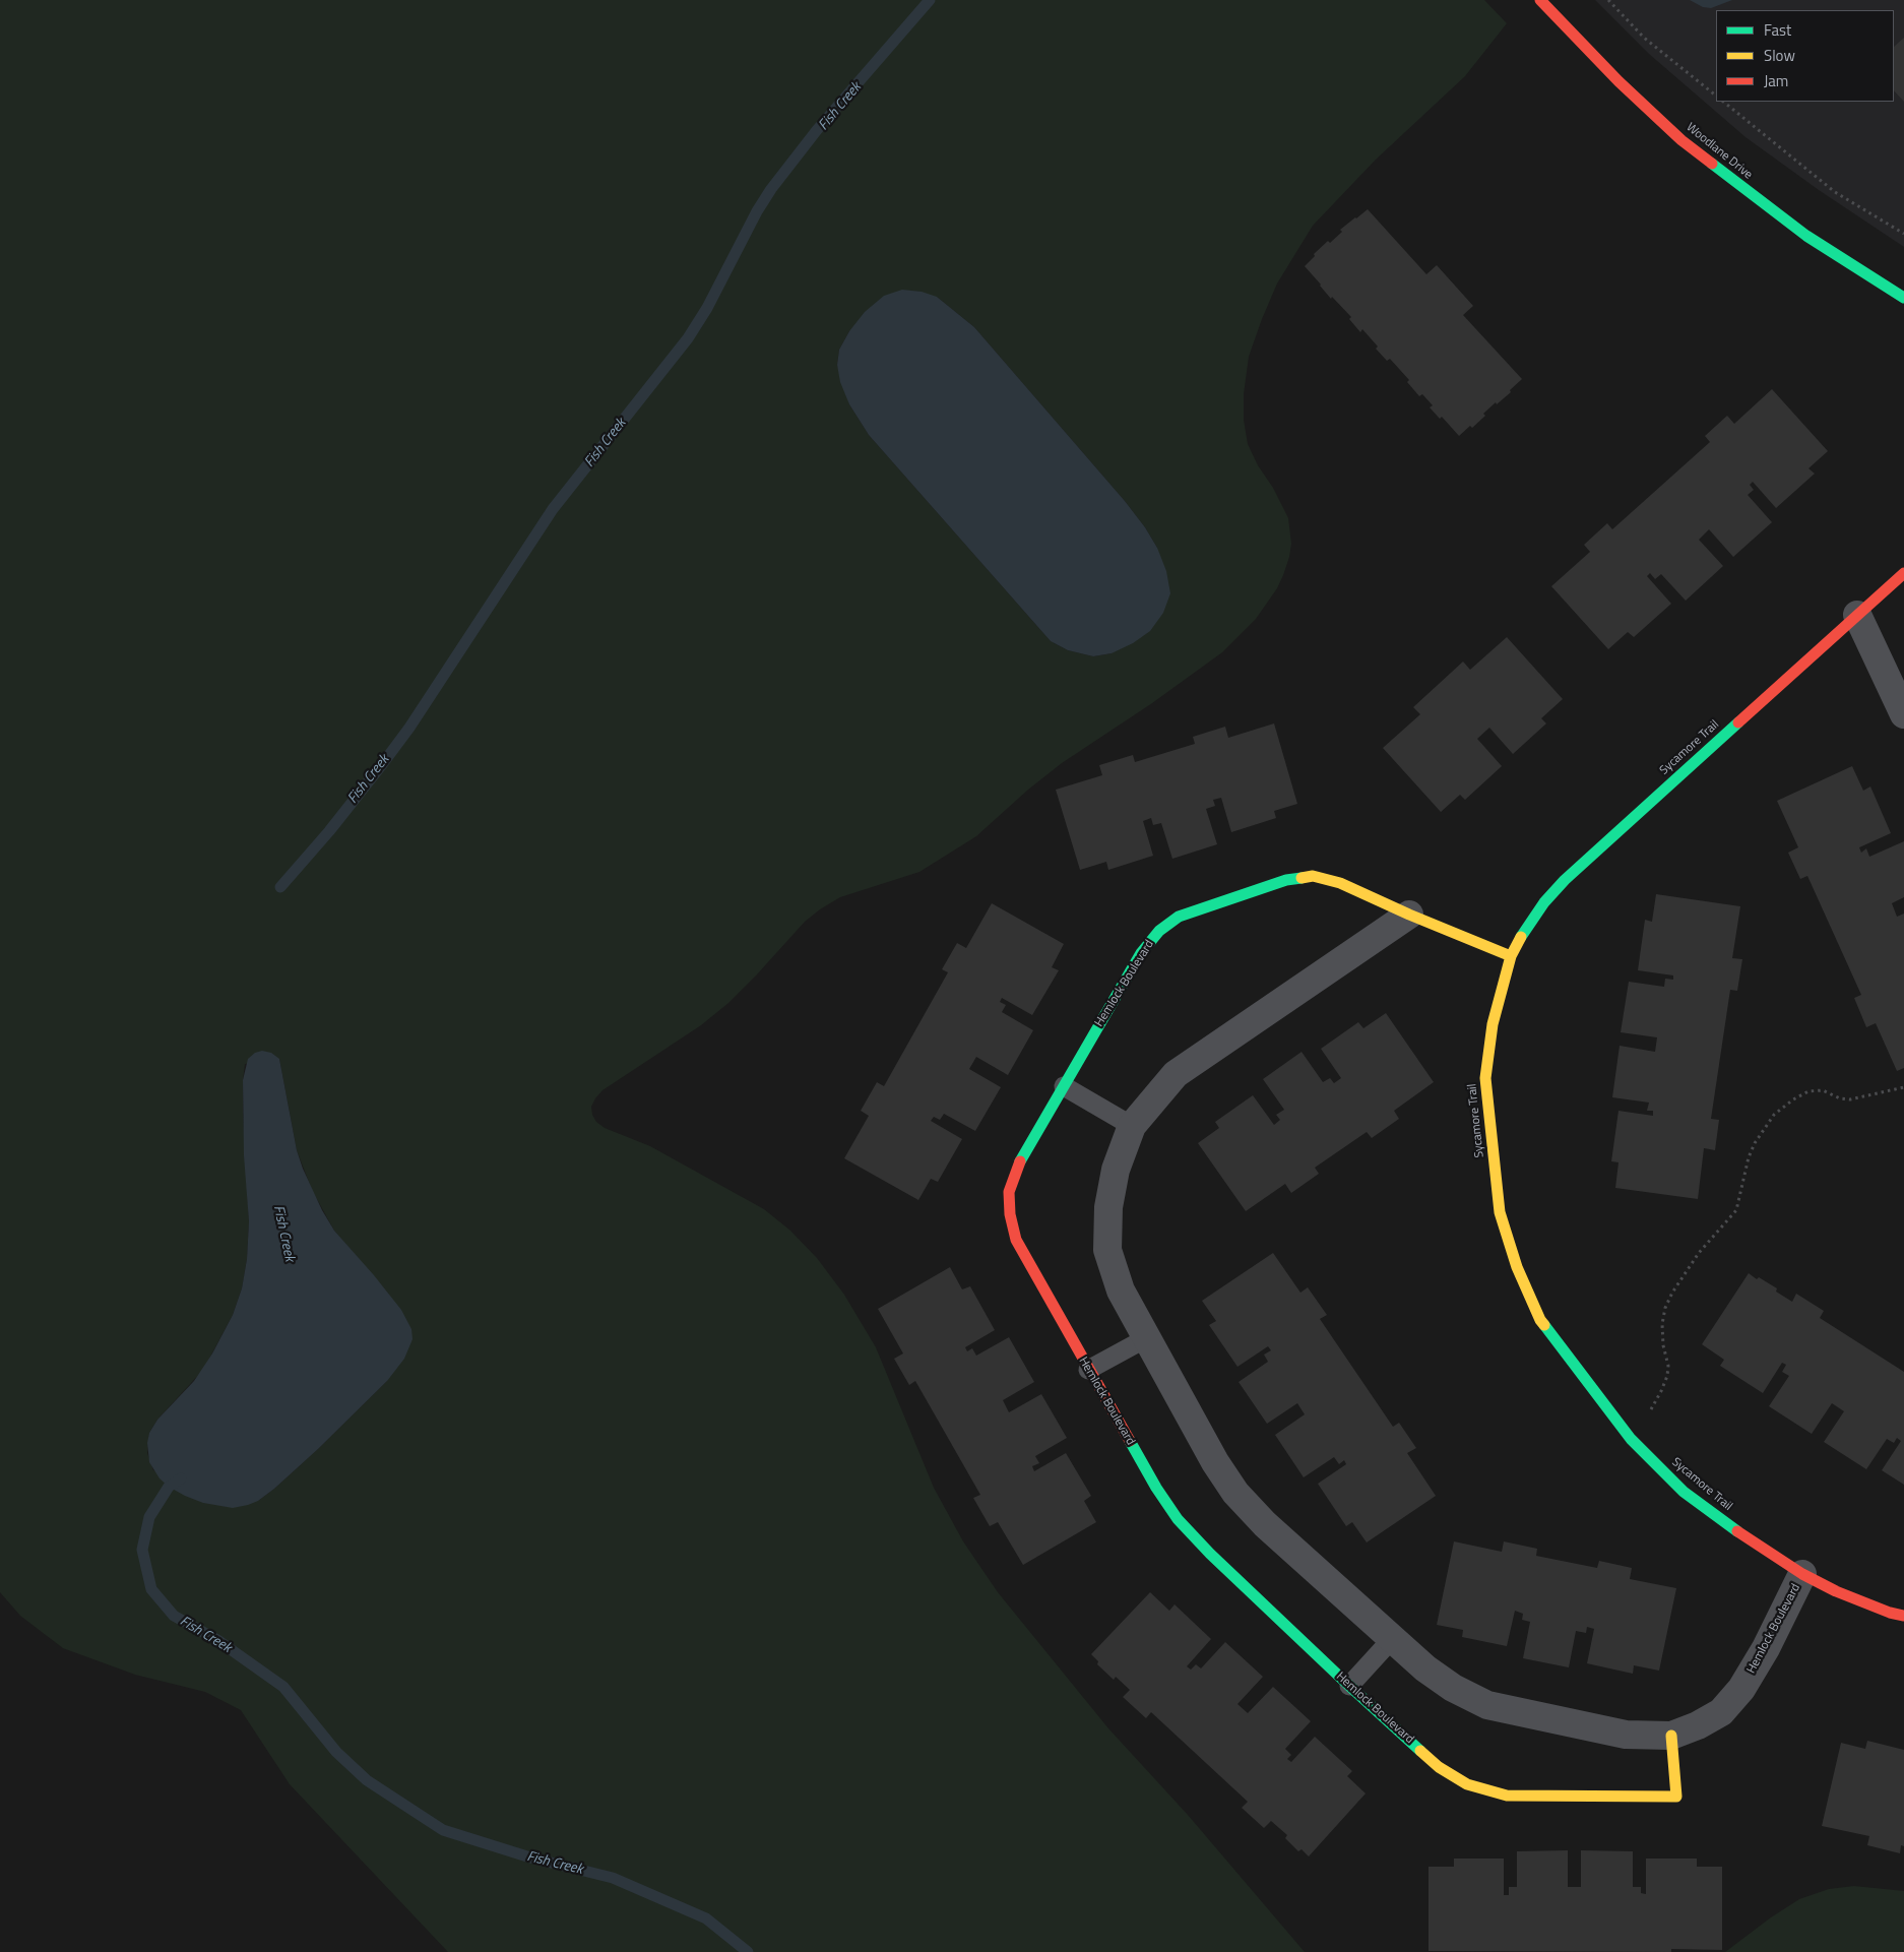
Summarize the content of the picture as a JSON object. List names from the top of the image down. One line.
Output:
{"streets":{"street":["Woodlane Drive","Sycamore Trail","Hemlock Boulevard"]},"crossings":[["Sycamore Trail","Hemlock Boulevard"]],"water":["Fish Creek"],"legend":["Fast","Slow","Jam"]}
